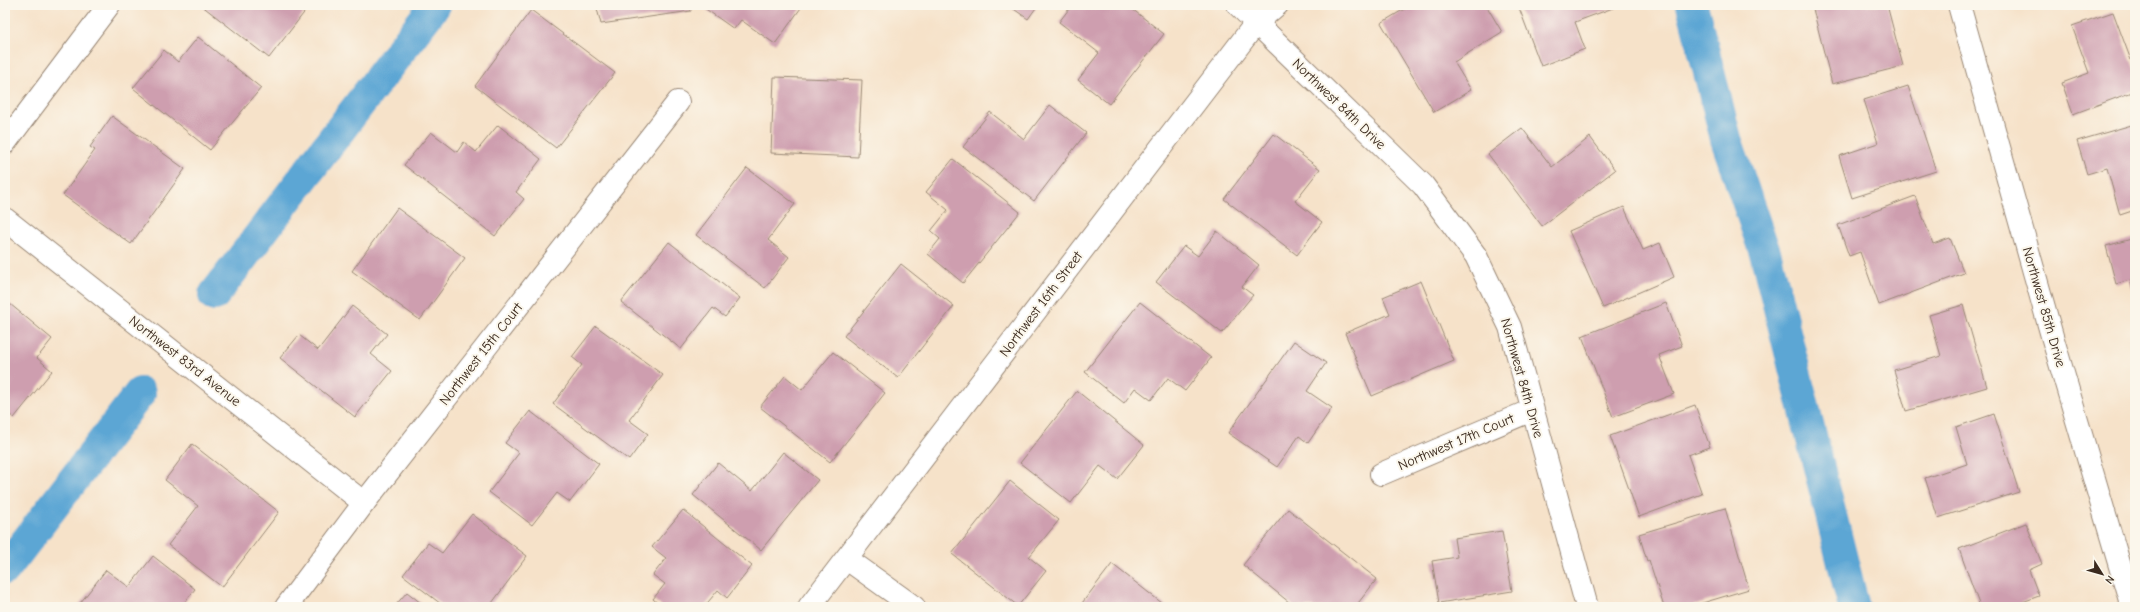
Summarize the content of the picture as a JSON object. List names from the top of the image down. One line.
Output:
{"streets":{"street":["Northwest 84th Drive","Northwest 16th Street","Northwest 85th Drive","Northwest 15th Court","Northwest 83rd Avenue","Northwest 17th Court"]},"crossings":[["Northwest 84th Drive","Northwest 16th Street"],["Northwest 84th Drive","Northwest 17th Court"],["Northwest 15th Court","Northwest 83rd Avenue"]],"north":"bottom right"}
